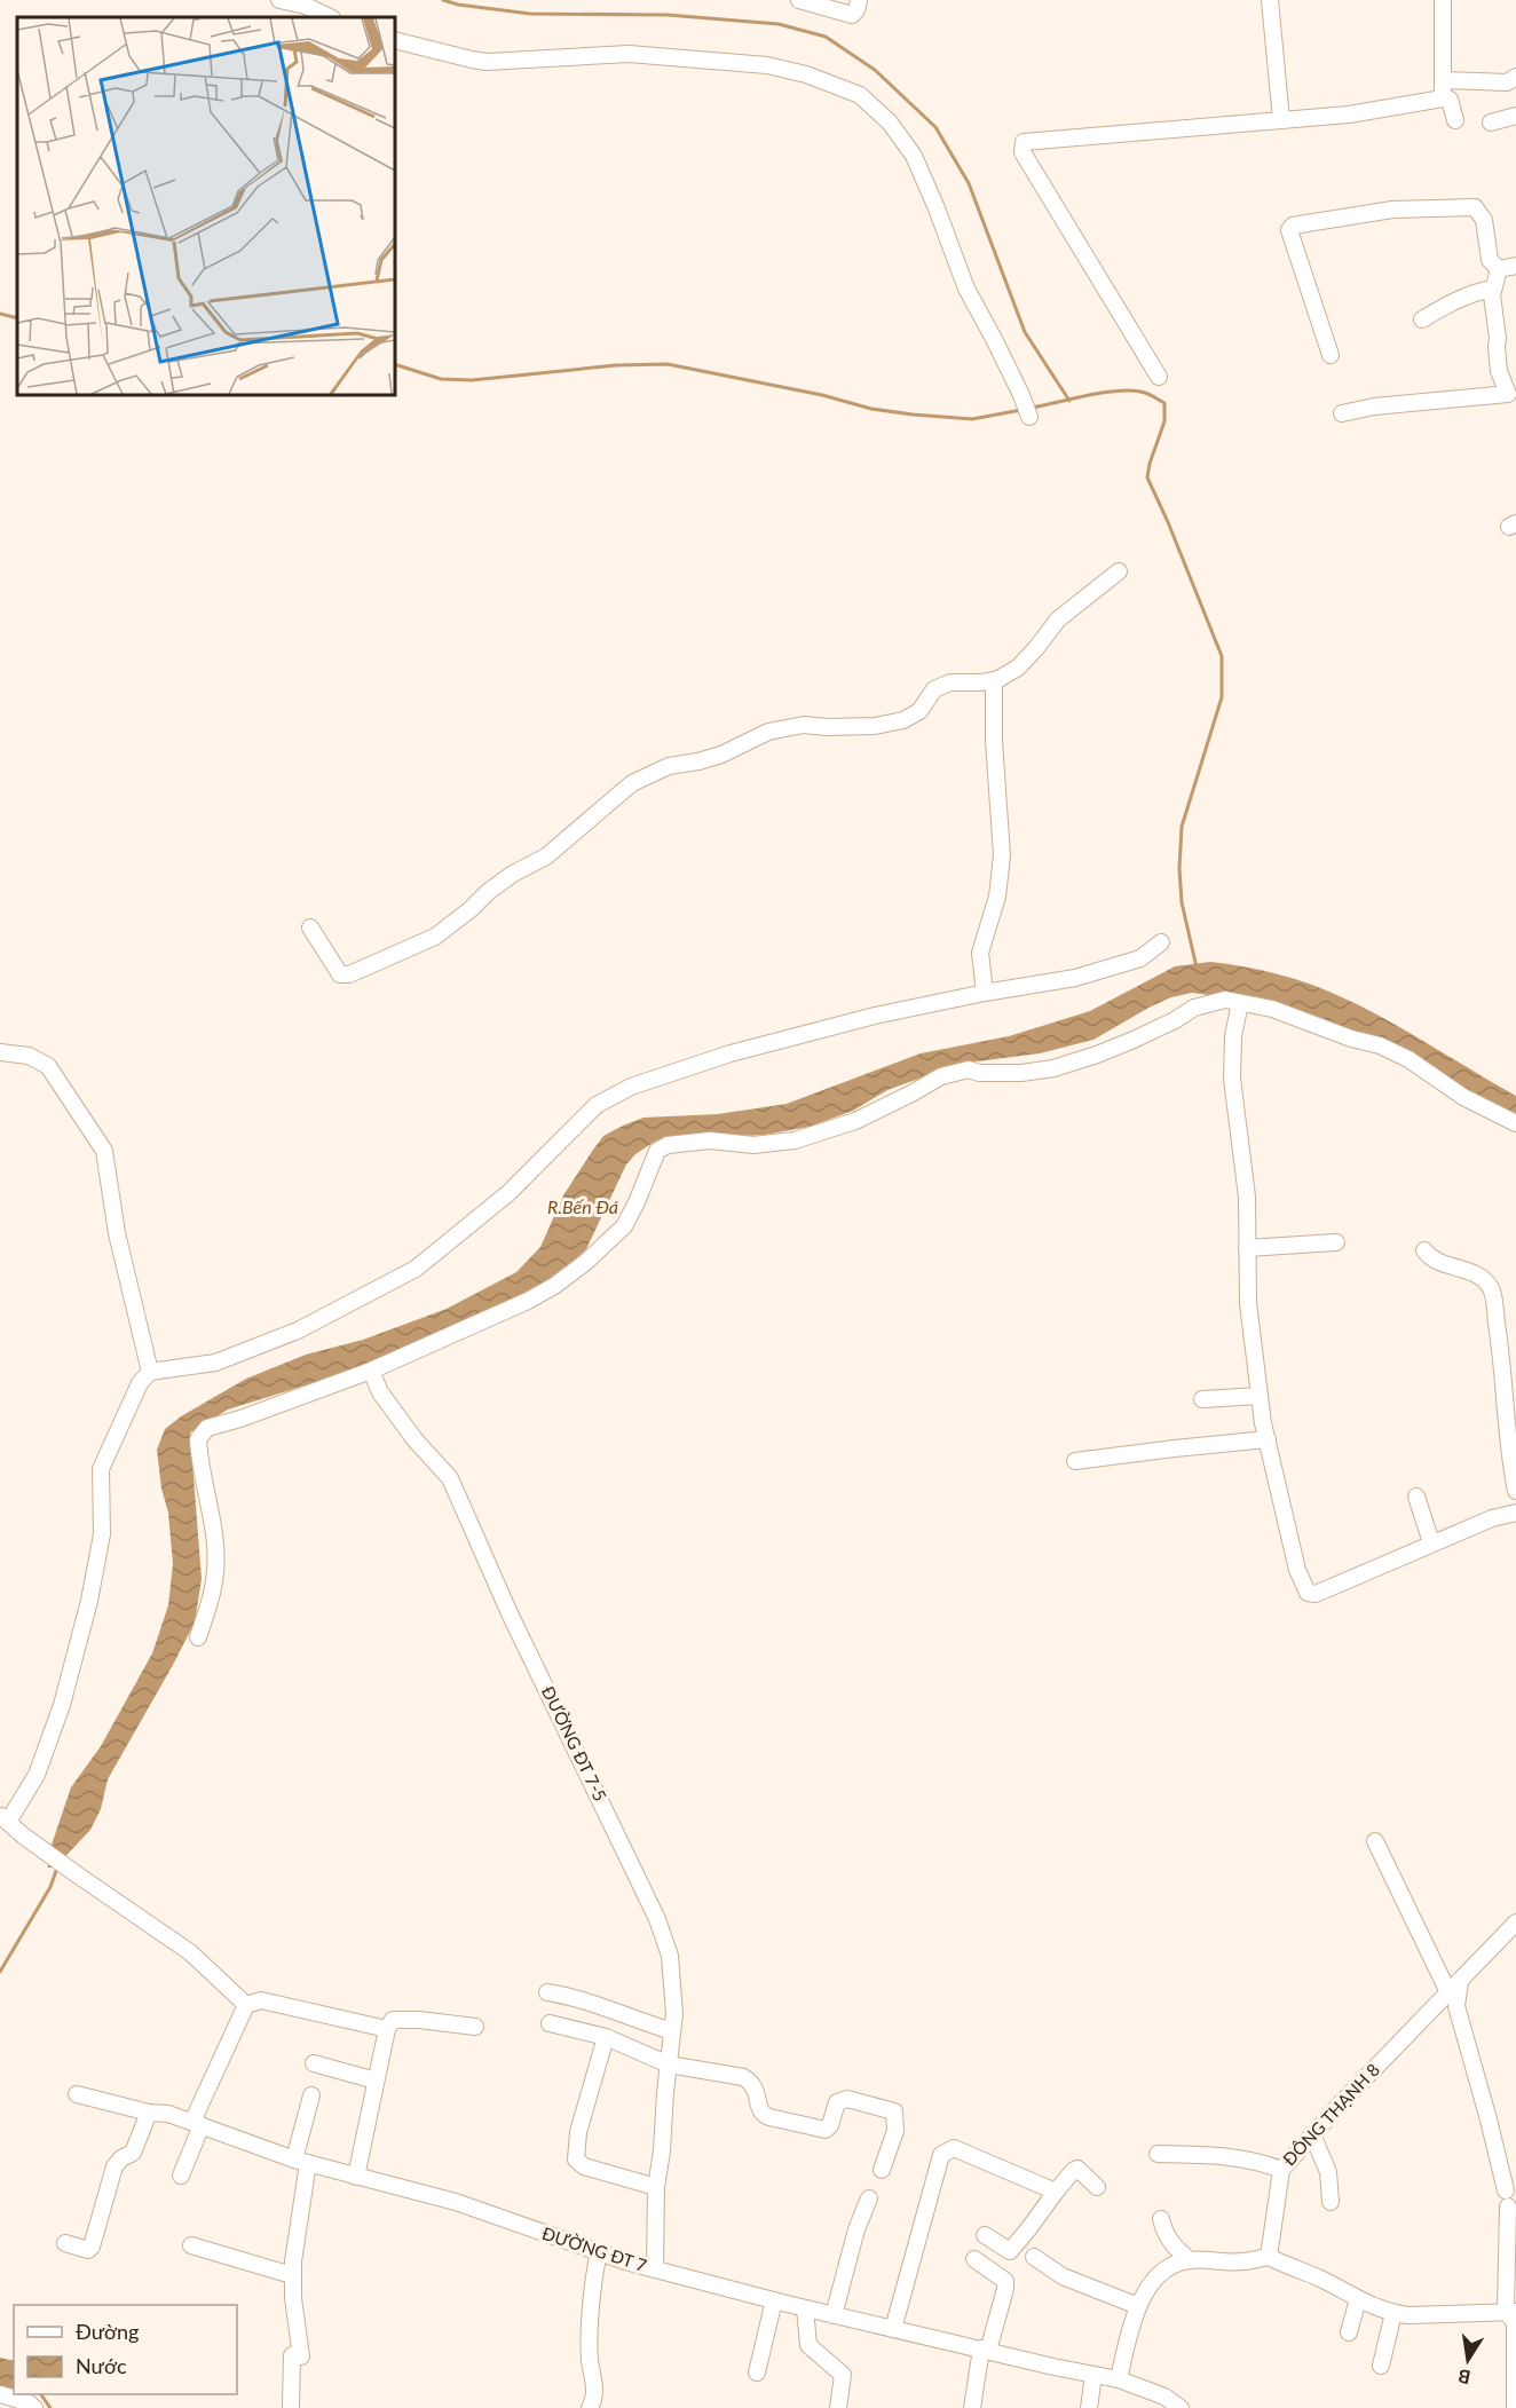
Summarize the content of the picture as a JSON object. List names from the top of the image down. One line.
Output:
{"streets":{"street":["ĐƯỜNG ĐT 7-5","ĐÔNG THẠNH 8","ĐƯỜNG ĐT 7"]},"crossings":[["ĐƯỜNG ĐT 7-5","ĐƯỜNG ĐT 7"]],"water":["R.Bến Đá"],"legend":["Đường","Nước"],"north":"bottom"}
